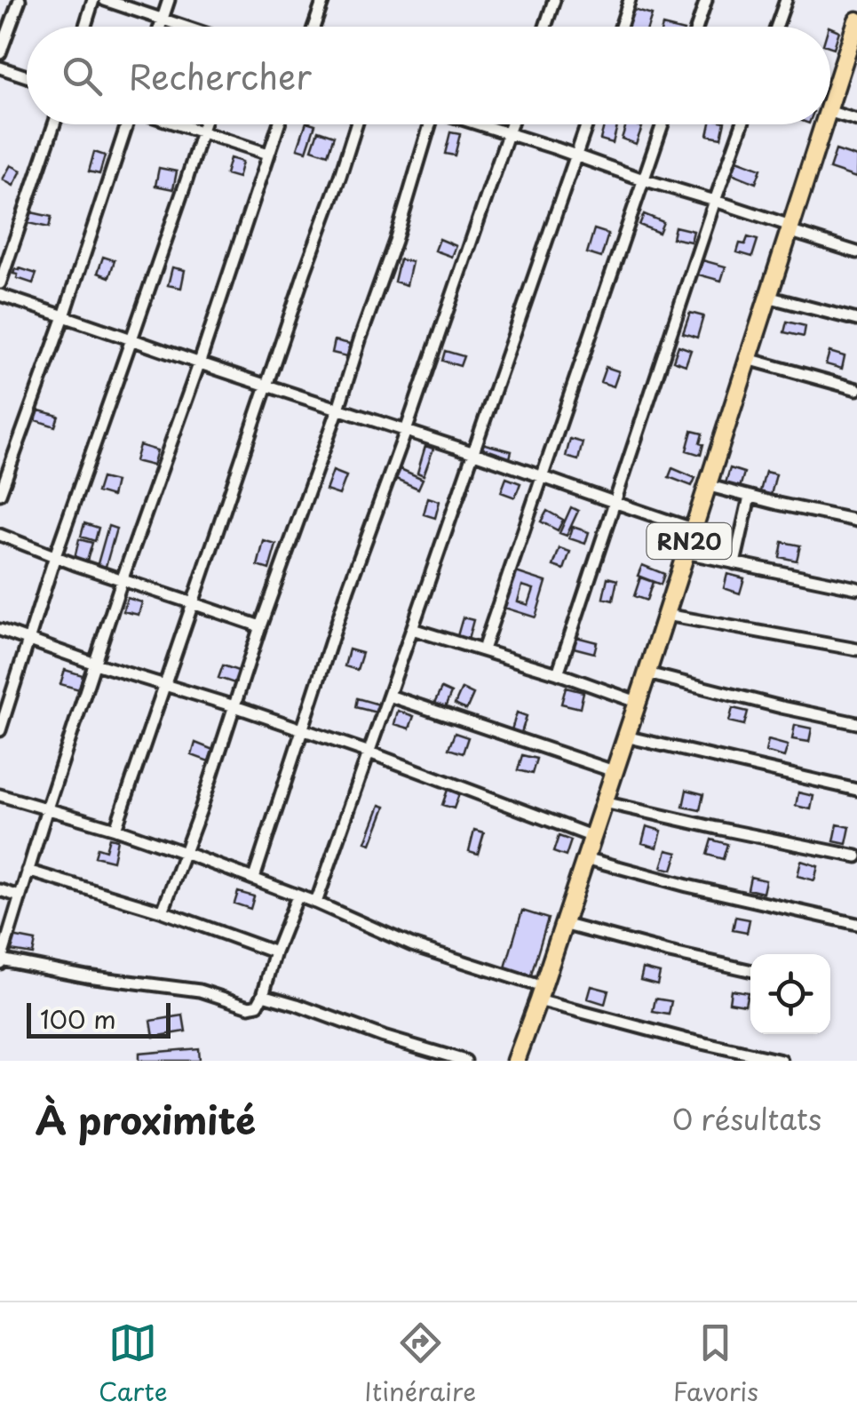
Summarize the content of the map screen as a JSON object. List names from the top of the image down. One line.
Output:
{"streets":{"main road":["RN20"]},"scale_bar":"100 m","page":{"search":"Rechercher","scale":"100 m","heading":["À proximité","0 résultats"],"nav":["Carte","Itinéraire","Favoris"]}}
